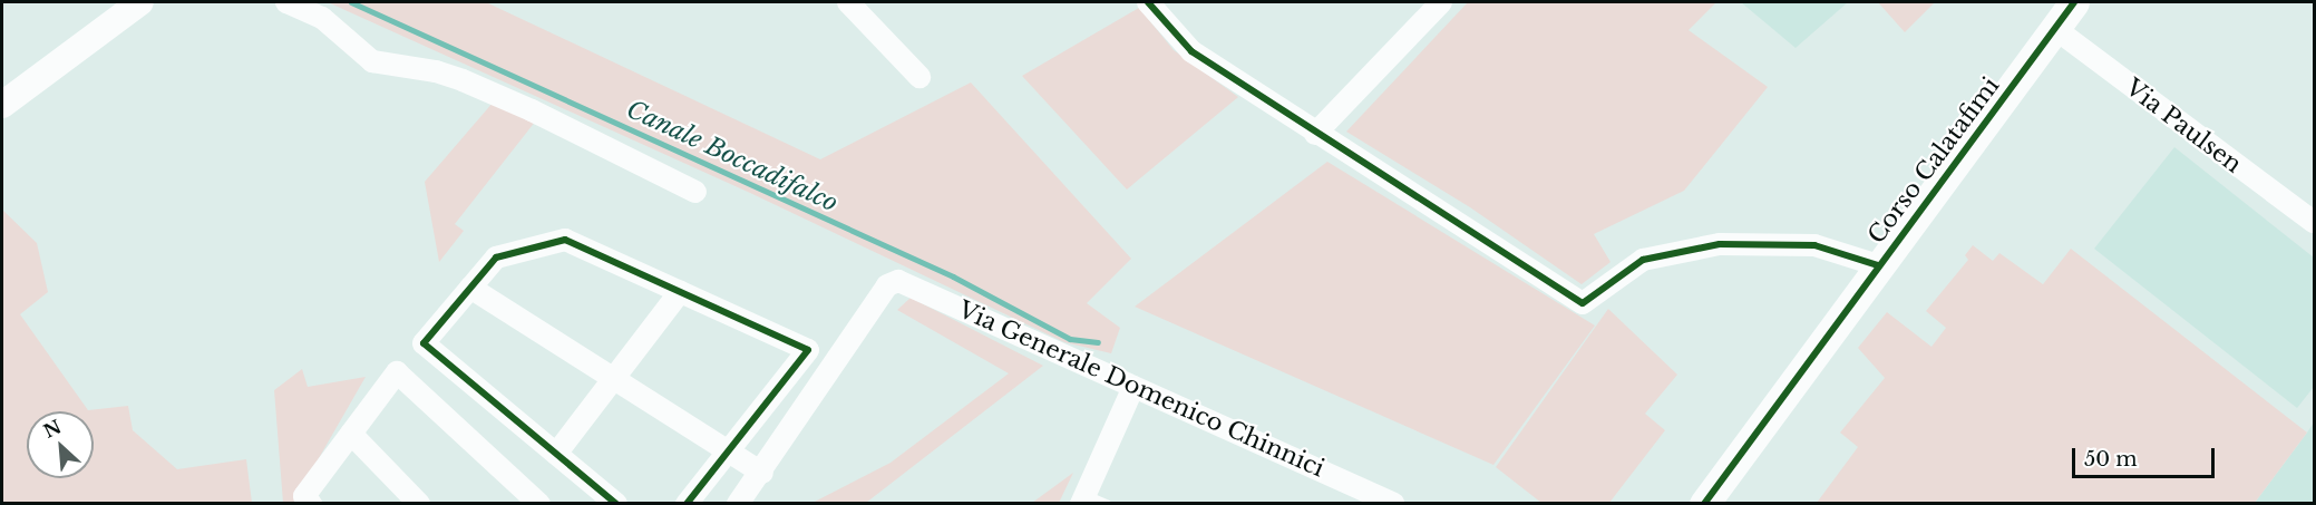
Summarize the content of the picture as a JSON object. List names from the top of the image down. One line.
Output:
{"streets":{"main road":["Corso Calatafimi"],"street":["Via Paulsen","Via Generale Domenico Chinnici"]},"crossings":[["Via Paulsen","Corso Calatafimi"]],"water":["Canale Boccadifalco"],"scale_bar":"50 m","north":"top left"}
